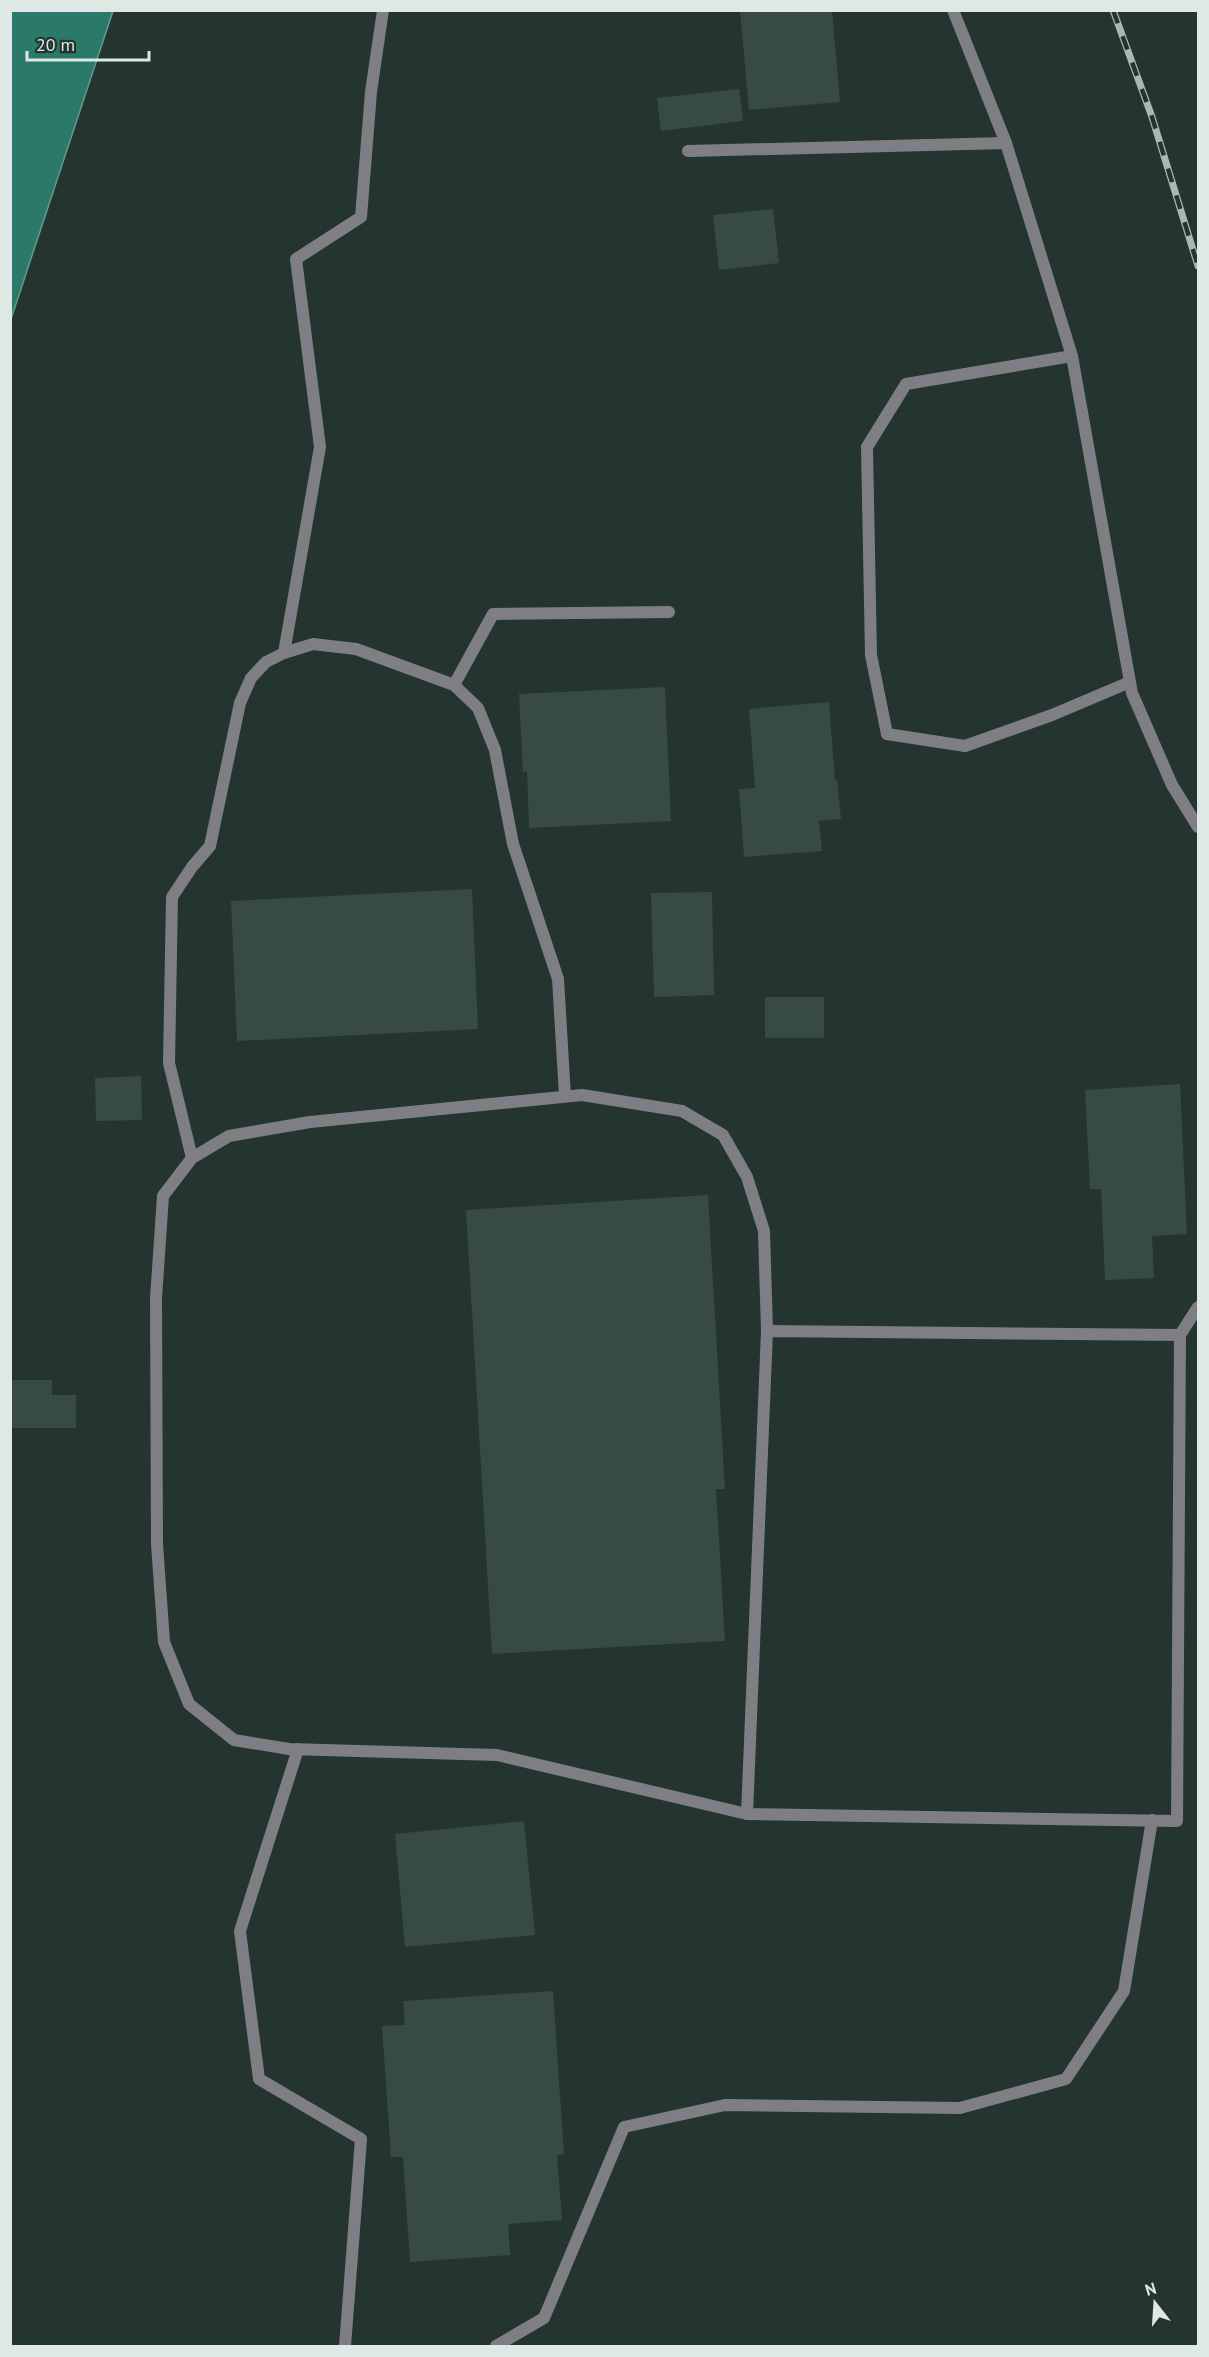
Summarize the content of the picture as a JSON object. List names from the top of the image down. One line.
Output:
{"scale_bar":"20 m","north":"top"}
